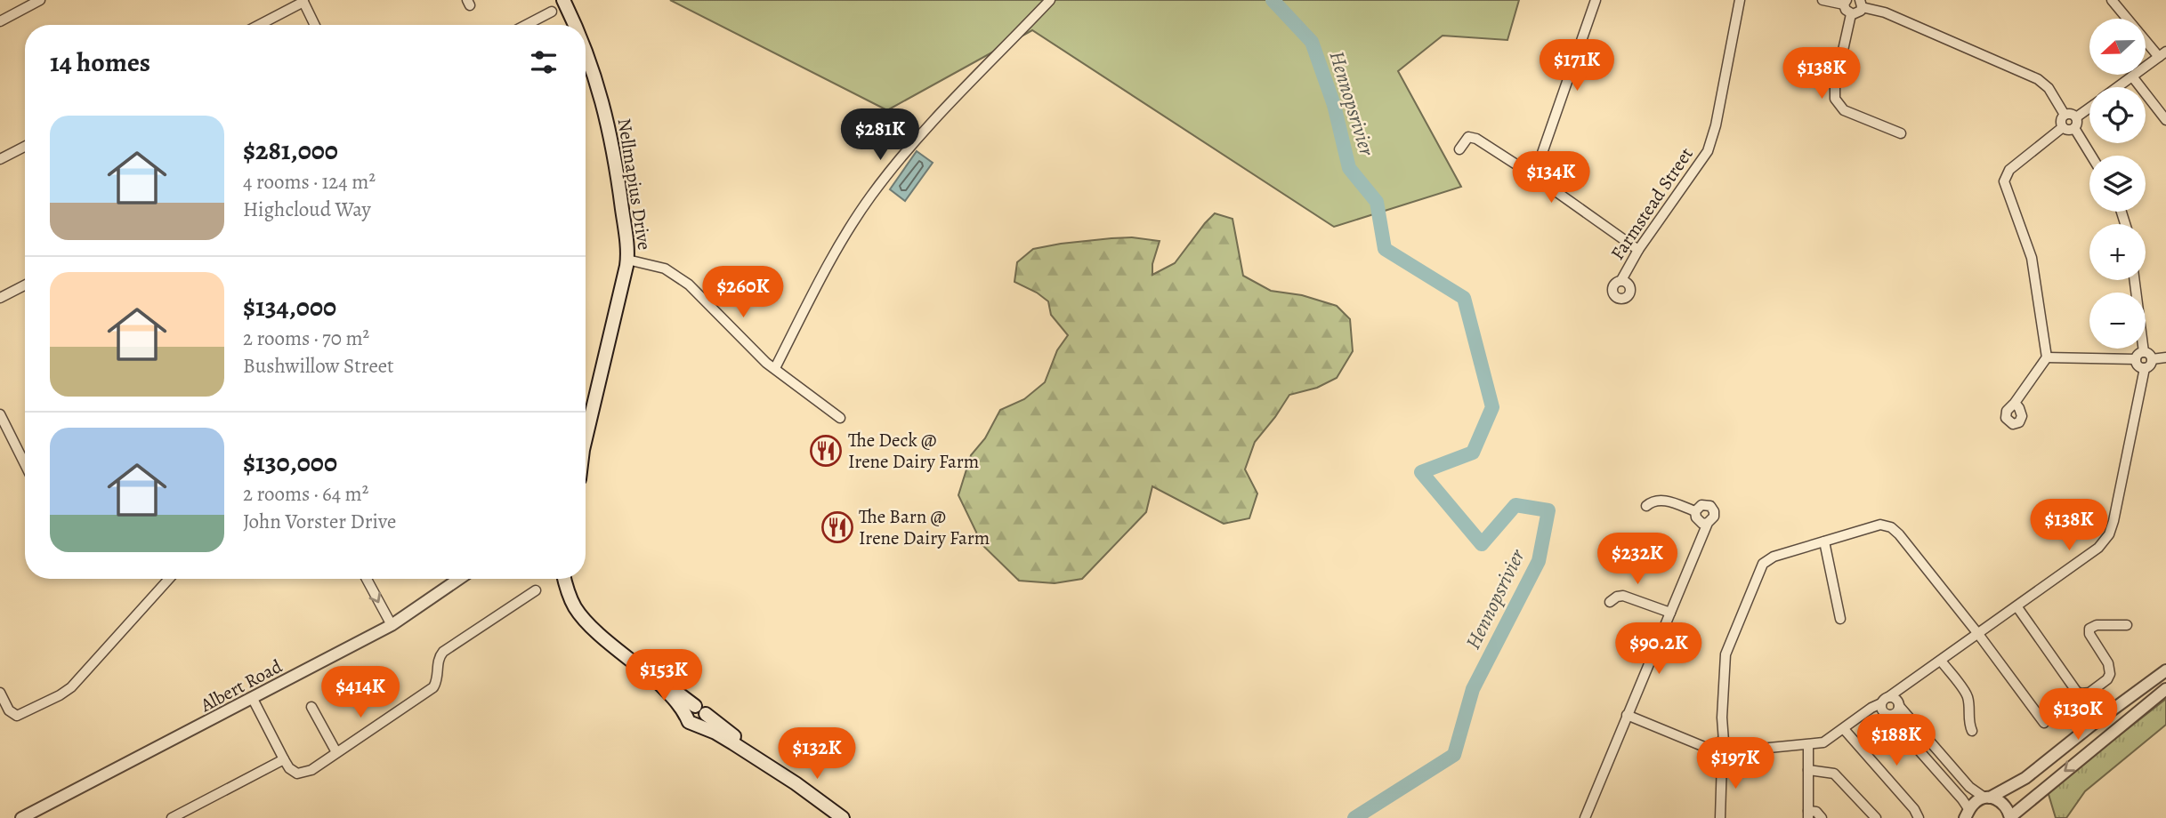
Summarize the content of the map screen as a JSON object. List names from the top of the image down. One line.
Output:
{"streets":{"main road":["Nellmapius Drive"],"street":["Farmstead Street","Albert Road"]},"water":["Hennopsrivier"],"places":{"restaurant":["The Deck @ Irene Dairy Farm","The Barn @ Irene Dairy Farm"]},"north":"left","page":{"map_buttons":["+","−"],"heading":"14 homes","price":["$171K","$138K","$281K","$134K","$260K","$138K","$232K","$90.2K","$153K","$414K","$130K","$188K","$132K","$197K"],"list":[{"name":"$281,000","note":"4 rooms · 124 m² · Highcloud Way"},{"name":"$134,000","note":"2 rooms · 70 m² · Bushwillow Street"},{"name":"$130,000","note":"2 rooms · 64 m² · John Vorster Drive"}]}}
